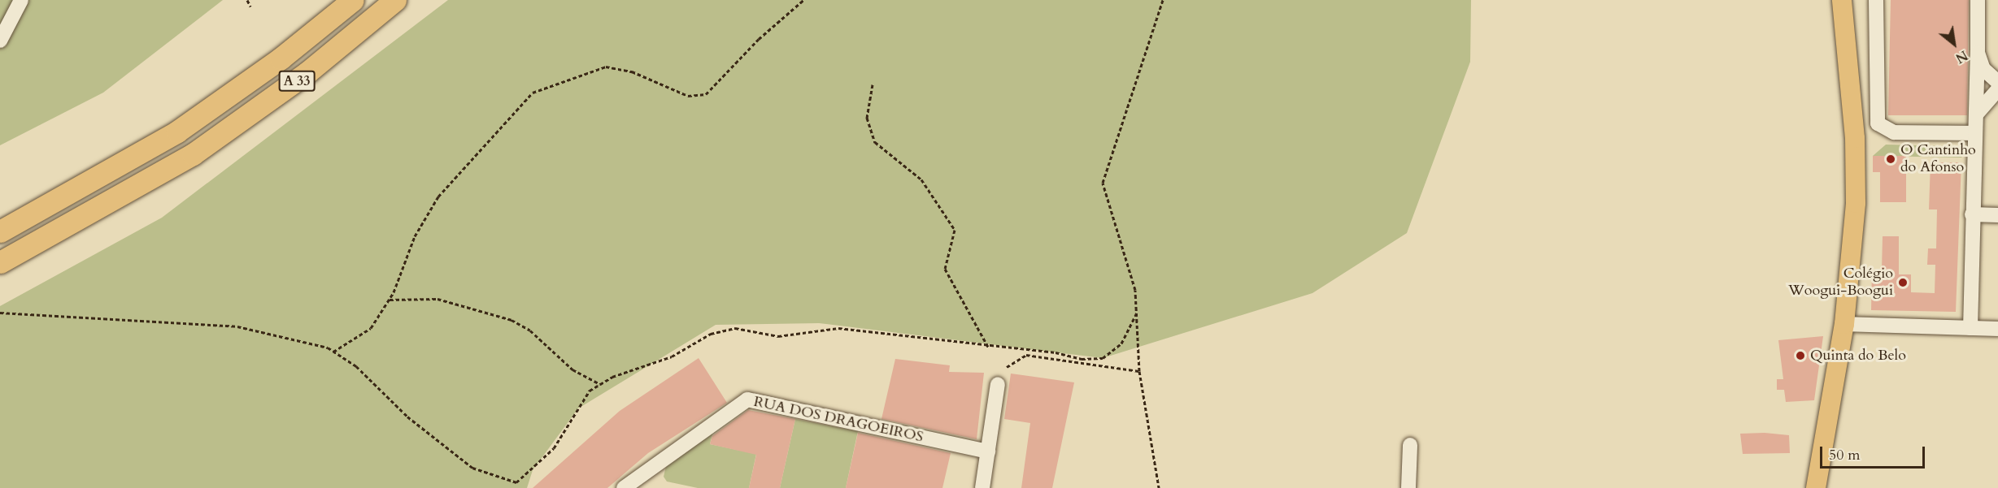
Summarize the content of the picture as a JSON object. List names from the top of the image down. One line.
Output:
{"streets":{"highway":["A 33"],"street":["RUA DOS DRAGOEIROS"]},"places":["O Cantinho do Afonso","Colégio Woogui-Boogui","Quinta do Belo"],"scale_bar":"50 m","north":"bottom right"}
